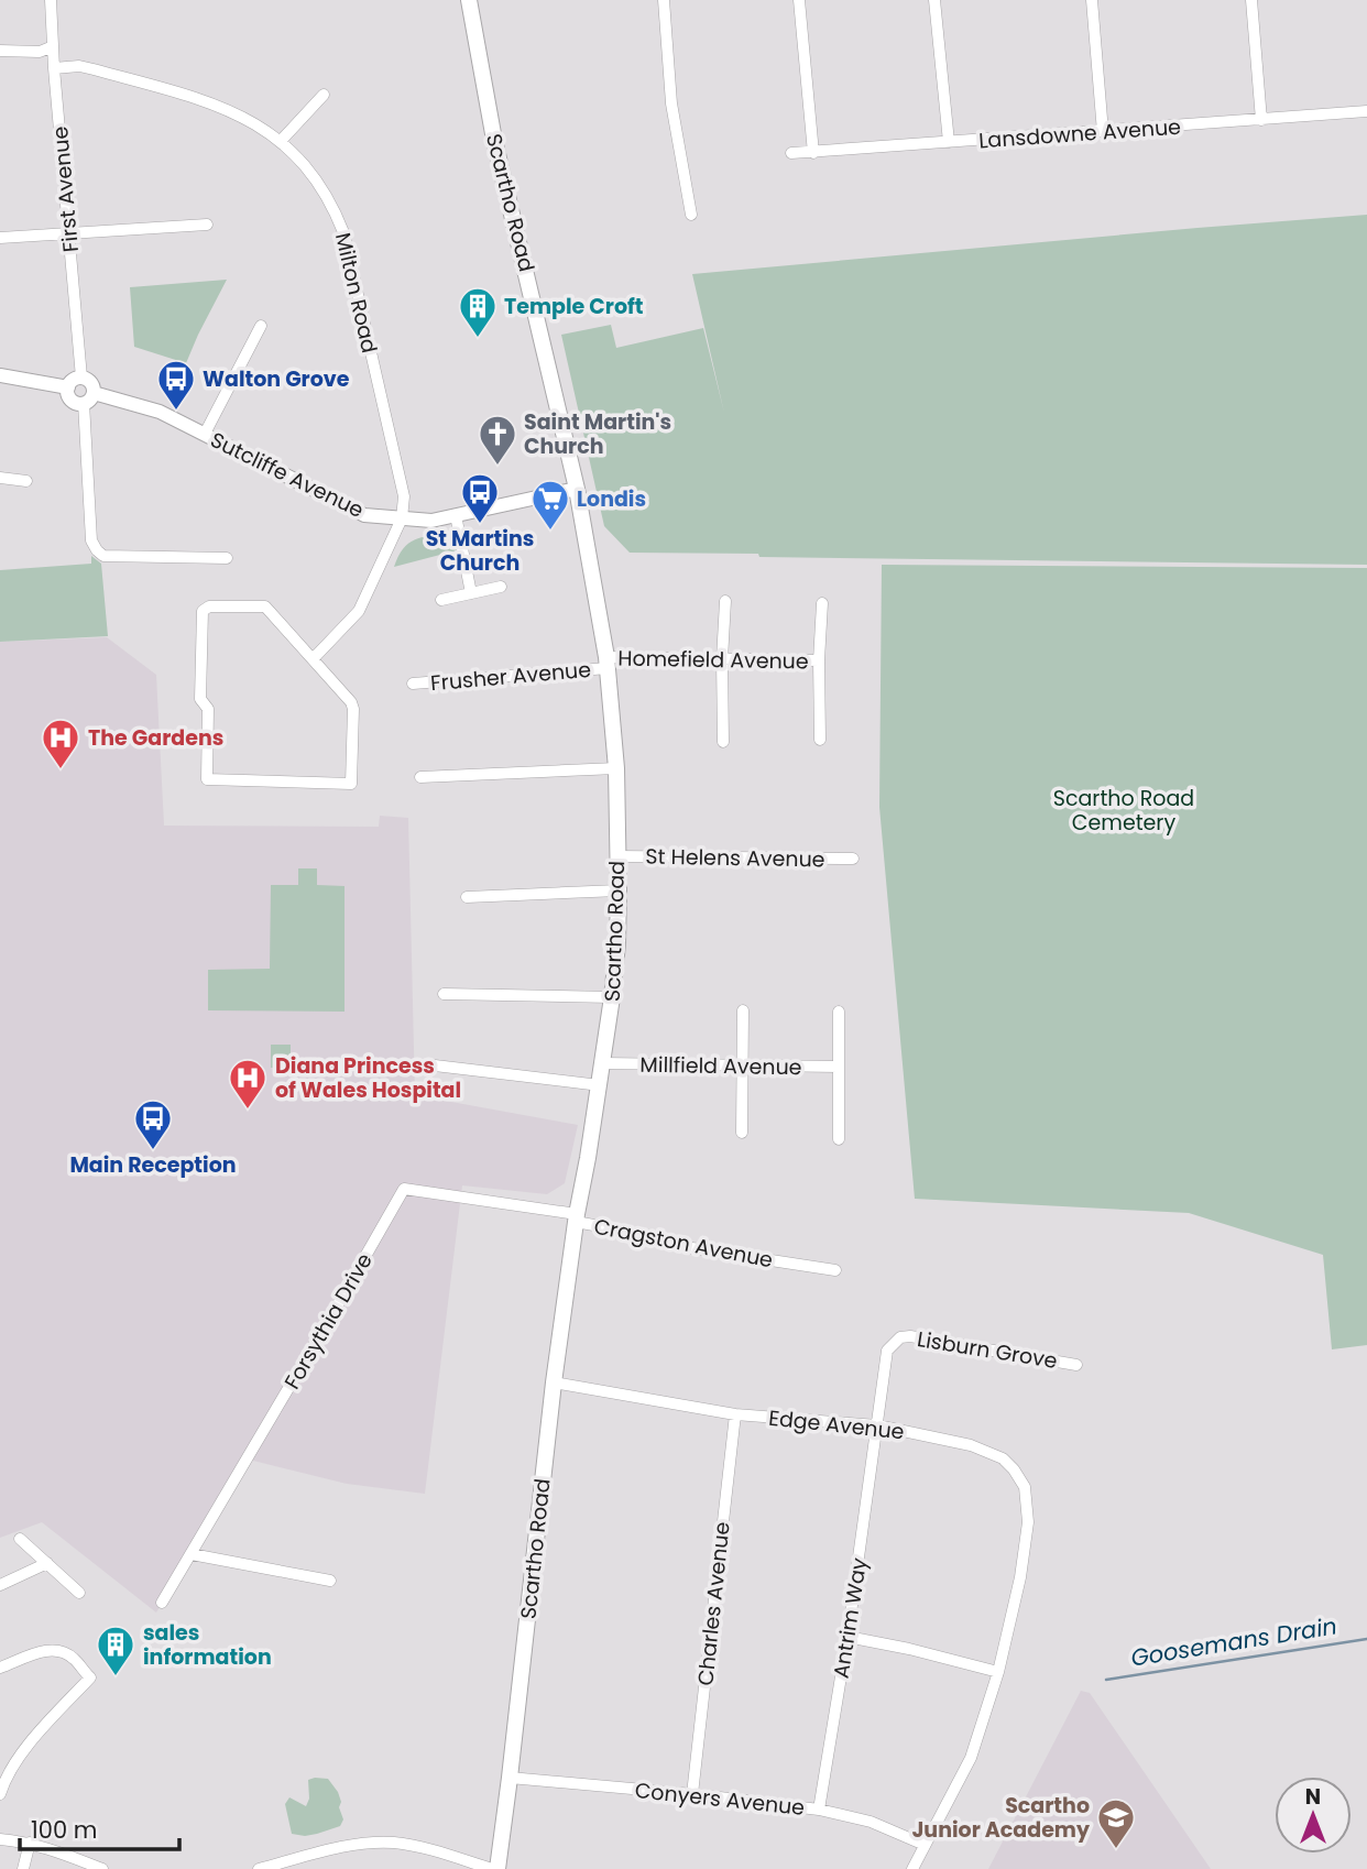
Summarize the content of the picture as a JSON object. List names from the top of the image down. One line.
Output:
{"streets":{"main road":["Scartho Road"],"street":["Lansdowne Avenue","First Avenue","Milton Road","Sutcliffe Avenue","Homefield Avenue","Frusher Avenue","St Helens Avenue","Millfield Avenue","Cragston Avenue","Forsythia Drive","Lisburn Grove","Edge Avenue","Charles Avenue","Antrim Way","Conyers Avenue"]},"crossings":[["First Avenue","Milton Road"],["First Avenue","Sutcliffe Avenue"],["Scartho Road","Sutcliffe Avenue"],["Scartho Road","Homefield Avenue"],["Scartho Road","Frusher Avenue"],["Scartho Road","St Helens Avenue"],["Scartho Road","Millfield Avenue"],["Scartho Road","Cragston Avenue"],["Scartho Road","Forsythia Drive"],["Scartho Road","Edge Avenue"],["Scartho Road","Conyers Avenue"],["Milton Road","Sutcliffe Avenue"],["Homefield Avenue","Frusher Avenue"],["Cragston Avenue","Forsythia Drive"],["Lisburn Grove","Edge Avenue"],["Lisburn Grove","Antrim Way"],["Edge Avenue","Charles Avenue"],["Edge Avenue","Antrim Way"],["Edge Avenue","Conyers Avenue"],["Charles Avenue","Conyers Avenue"],["Antrim Way","Conyers Avenue"]],"water":["Goosemans Drain"],"parks":["Scartho Road Cemetery"],"places":{"building":["Temple Croft","sales information"],"bus stop":["Walton Grove","St Martins Church","Main Reception"],"church":["Saint Martin's Church"],"supermarket":["Londis"],"hospital":["The Gardens","Diana Princess of Wales Hospital"],"school or university":["Scartho Junior Academy"]},"scale_bar":"100 m","north":"top"}
